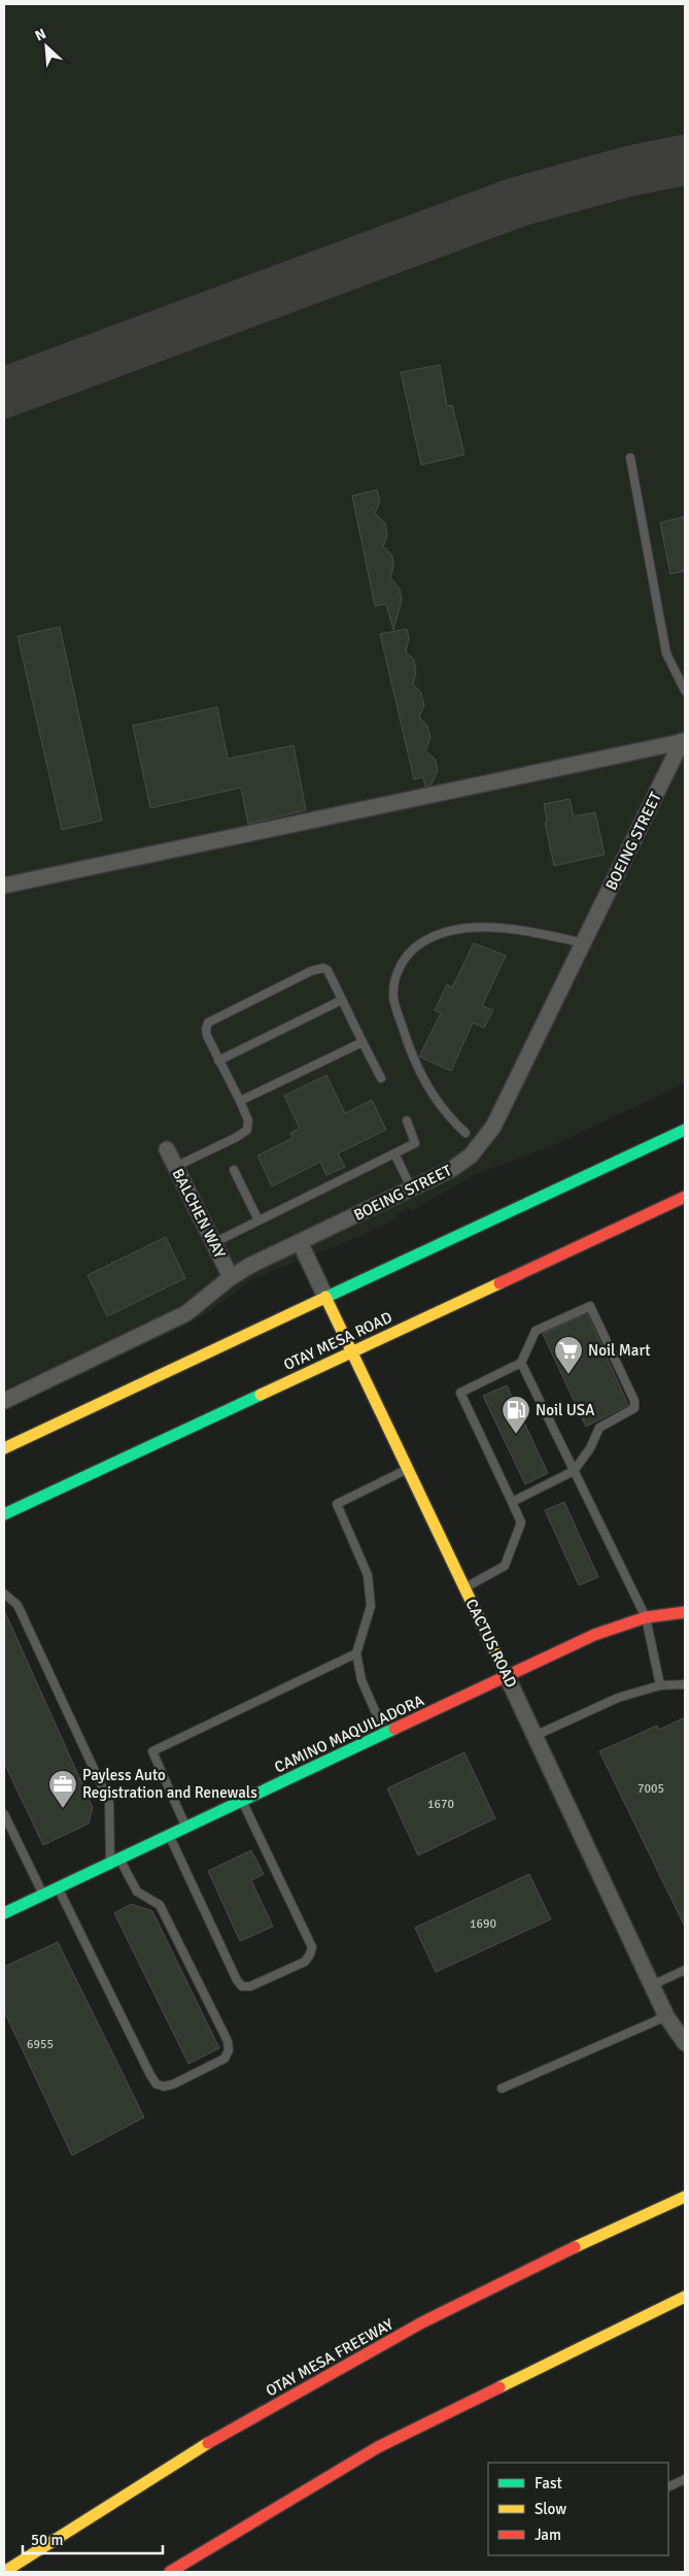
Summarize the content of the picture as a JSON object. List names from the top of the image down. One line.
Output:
{"streets":{"main road":["OTAY MESA ROAD","CACTUS ROAD","CAMINO MAQUILADORA","OTAY MESA FREEWAY"],"street":["BOEING STREET","BALCHEN WAY"]},"crossings":[["BOEING STREET","BALCHEN WAY"],["BOEING STREET","CACTUS ROAD"],["OTAY MESA ROAD","CACTUS ROAD"],["CACTUS ROAD","CAMINO MAQUILADORA"]],"places":{"supermarket":["Noil Mart"],"fuel station":["Noil USA"],"office":["Payless Auto Registration and Renewals"]},"house_numbers":["7005","1670","1690","6955"],"legend":["Fast","Slow","Jam"],"scale_bar":"50 m","north":"top left"}
